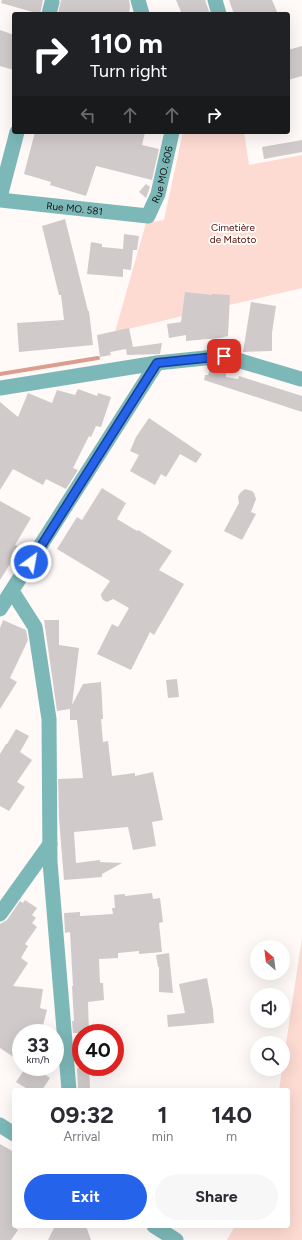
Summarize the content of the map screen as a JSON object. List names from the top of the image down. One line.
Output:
{"streets":{"street":["Rue MO. 606","Rue MO. 581"]},"crossings":[["Rue MO. 606","Rue MO. 581"]],"parks":["Cimetière de Matoto"],"north":"top left","page":{"turn":["110 m","Turn right"],"speed":"33 km/h","limit":"40","eta":["09:32","Arrival","1","min","140","m"],"buttons":["Exit","Share"]}}
